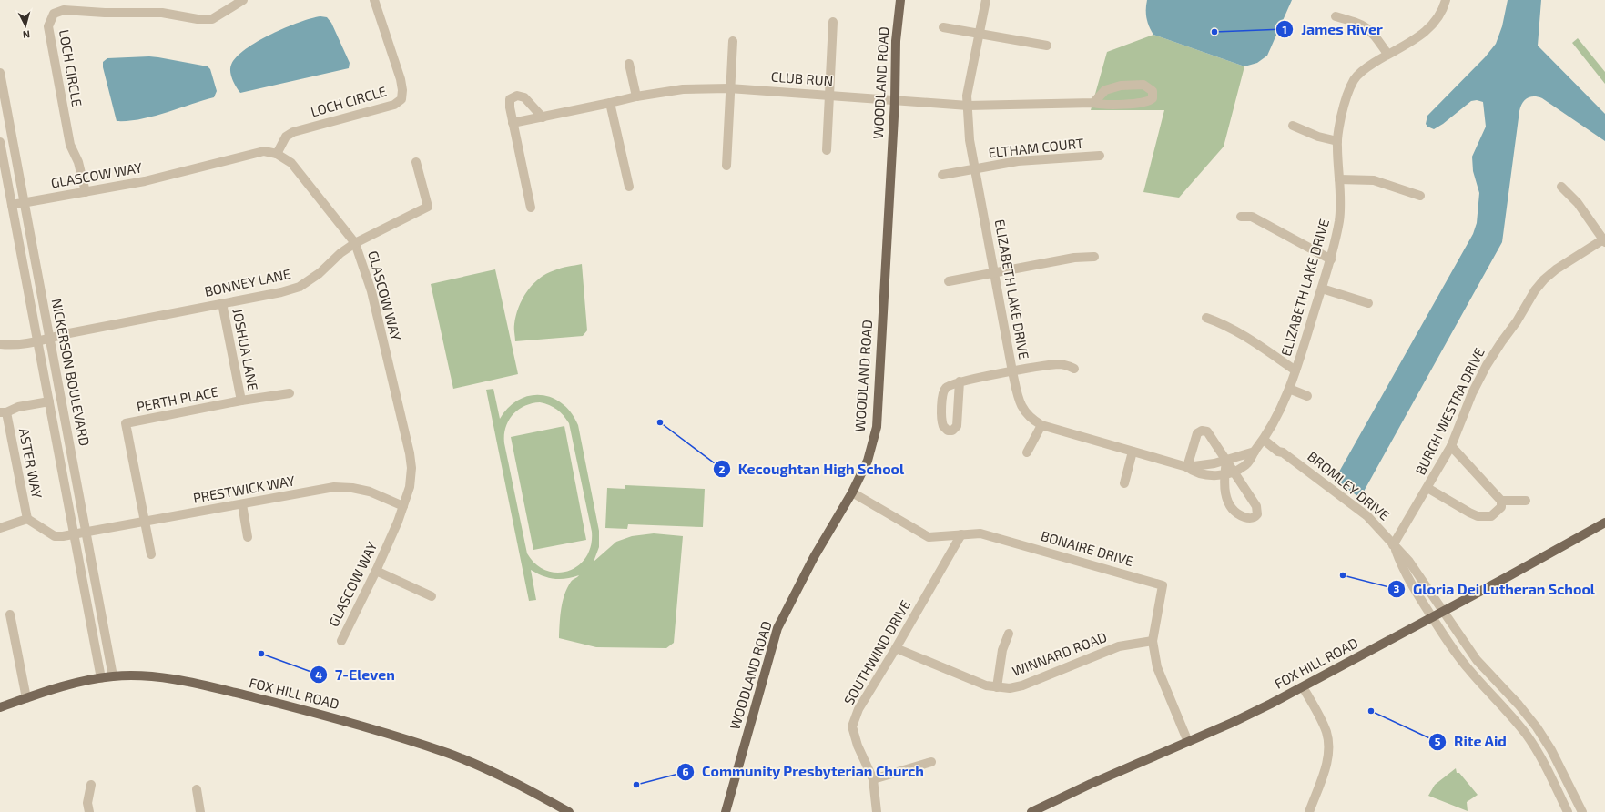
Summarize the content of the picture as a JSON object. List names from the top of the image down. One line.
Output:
{"streets":{"main road":["WOODLAND ROAD","FOX HILL ROAD"],"street":["LOCH CIRCLE","CLUB RUN","ELTHAM COURT","GLASCOW WAY","BONNEY LANE","ELIZABETH LAKE DRIVE","JOSHUA LANE","NICKERSON BOULEVARD","PERTH PLACE","BURGH WESTRA DRIVE","ASTER WAY","BROMLEY DRIVE","PRESTWICK WAY","BONAIRE DRIVE","SOUTHWIND DRIVE","WINNARD ROAD"]},"crossings":[["LOCH CIRCLE","GLASCOW WAY"],["CLUB RUN","WOODLAND ROAD"],["CLUB RUN","ELIZABETH LAKE DRIVE"],["WOODLAND ROAD","BONAIRE DRIVE"],["ELTHAM COURT","ELIZABETH LAKE DRIVE"],["GLASCOW WAY","BONNEY LANE"],["GLASCOW WAY","NICKERSON BOULEVARD"],["GLASCOW WAY","PRESTWICK WAY"],["BONNEY LANE","JOSHUA LANE"],["BONNEY LANE","NICKERSON BOULEVARD"],["ELIZABETH LAKE DRIVE","BROMLEY DRIVE"],["JOSHUA LANE","PERTH PLACE"],["NICKERSON BOULEVARD","PRESTWICK WAY"],["NICKERSON BOULEVARD","FOX HILL ROAD"],["PERTH PLACE","PRESTWICK WAY"],["BURGH WESTRA DRIVE","BROMLEY DRIVE"],["ASTER WAY","PRESTWICK WAY"],["BROMLEY DRIVE","FOX HILL ROAD"],["BONAIRE DRIVE","SOUTHWIND DRIVE"],["BONAIRE DRIVE","WINNARD ROAD"],["BONAIRE DRIVE","FOX HILL ROAD"],["SOUTHWIND DRIVE","WINNARD ROAD"]],"places":["James River","Kecoughtan High School","Gloria Dei Lutheran School","7-Eleven","Rite Aid","Community Presbyterian Church"],"north":"bottom"}
